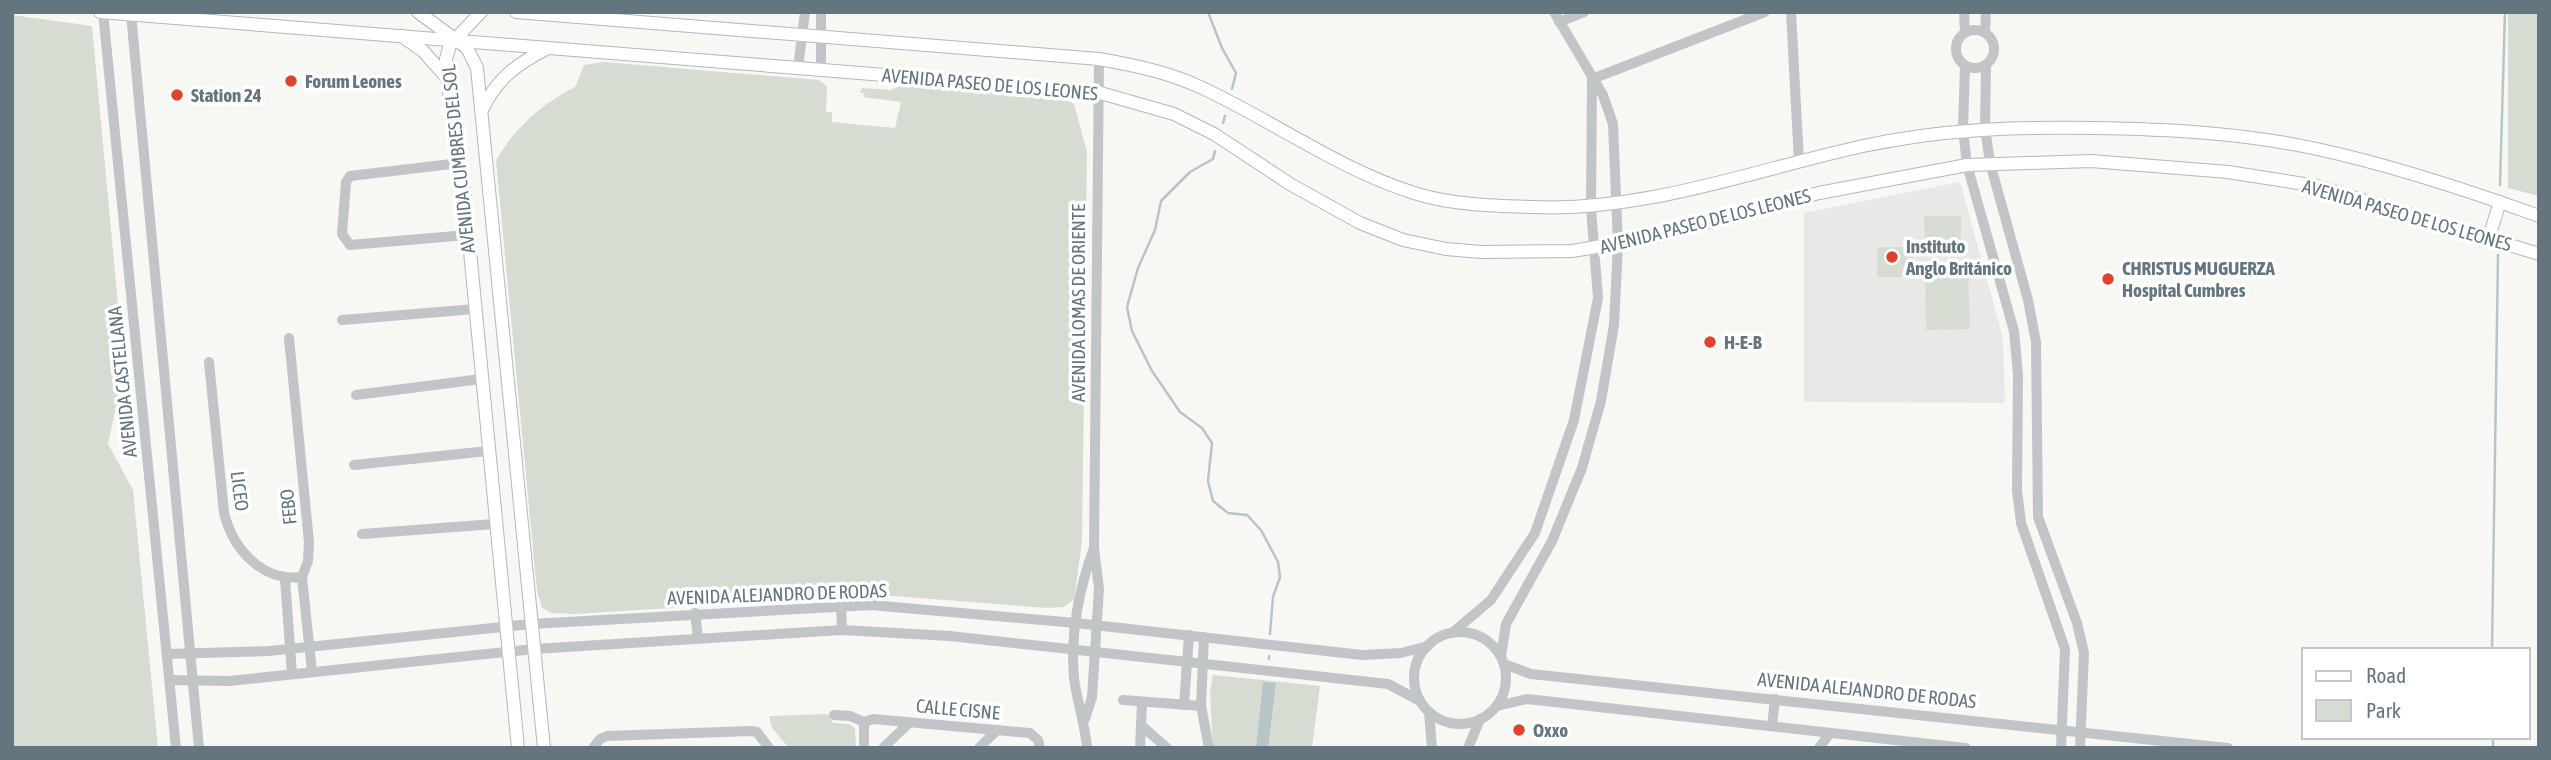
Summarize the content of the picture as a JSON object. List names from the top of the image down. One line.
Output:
{"streets":{"main road":["AVENIDA PASEO DE LOS LEONES","AVENIDA CUMBRES DEL SOL"],"street":["AVENIDA LOMAS DE ORIENTE","AVENIDA CASTELLANA","LICEO","FEBO","AVENIDA ALEJANDRO DE RODAS","CALLE CISNE"]},"crossings":[["AVENIDA PASEO DE LOS LEONES","AVENIDA CUMBRES DEL SOL"],["AVENIDA PASEO DE LOS LEONES","AVENIDA LOMAS DE ORIENTE"],["AVENIDA PASEO DE LOS LEONES","AVENIDA CASTELLANA"],["AVENIDA CUMBRES DEL SOL","AVENIDA ALEJANDRO DE RODAS"],["AVENIDA LOMAS DE ORIENTE","AVENIDA ALEJANDRO DE RODAS"],["AVENIDA CASTELLANA","AVENIDA ALEJANDRO DE RODAS"],["FEBO","AVENIDA ALEJANDRO DE RODAS"]],"places":["Forum Leones","Station 24","Instituto Anglo Británico","CHRISTUS MUGUERZA Hospital Cumbres","H-E-B","Oxxo"],"legend":["Road","Park"]}
